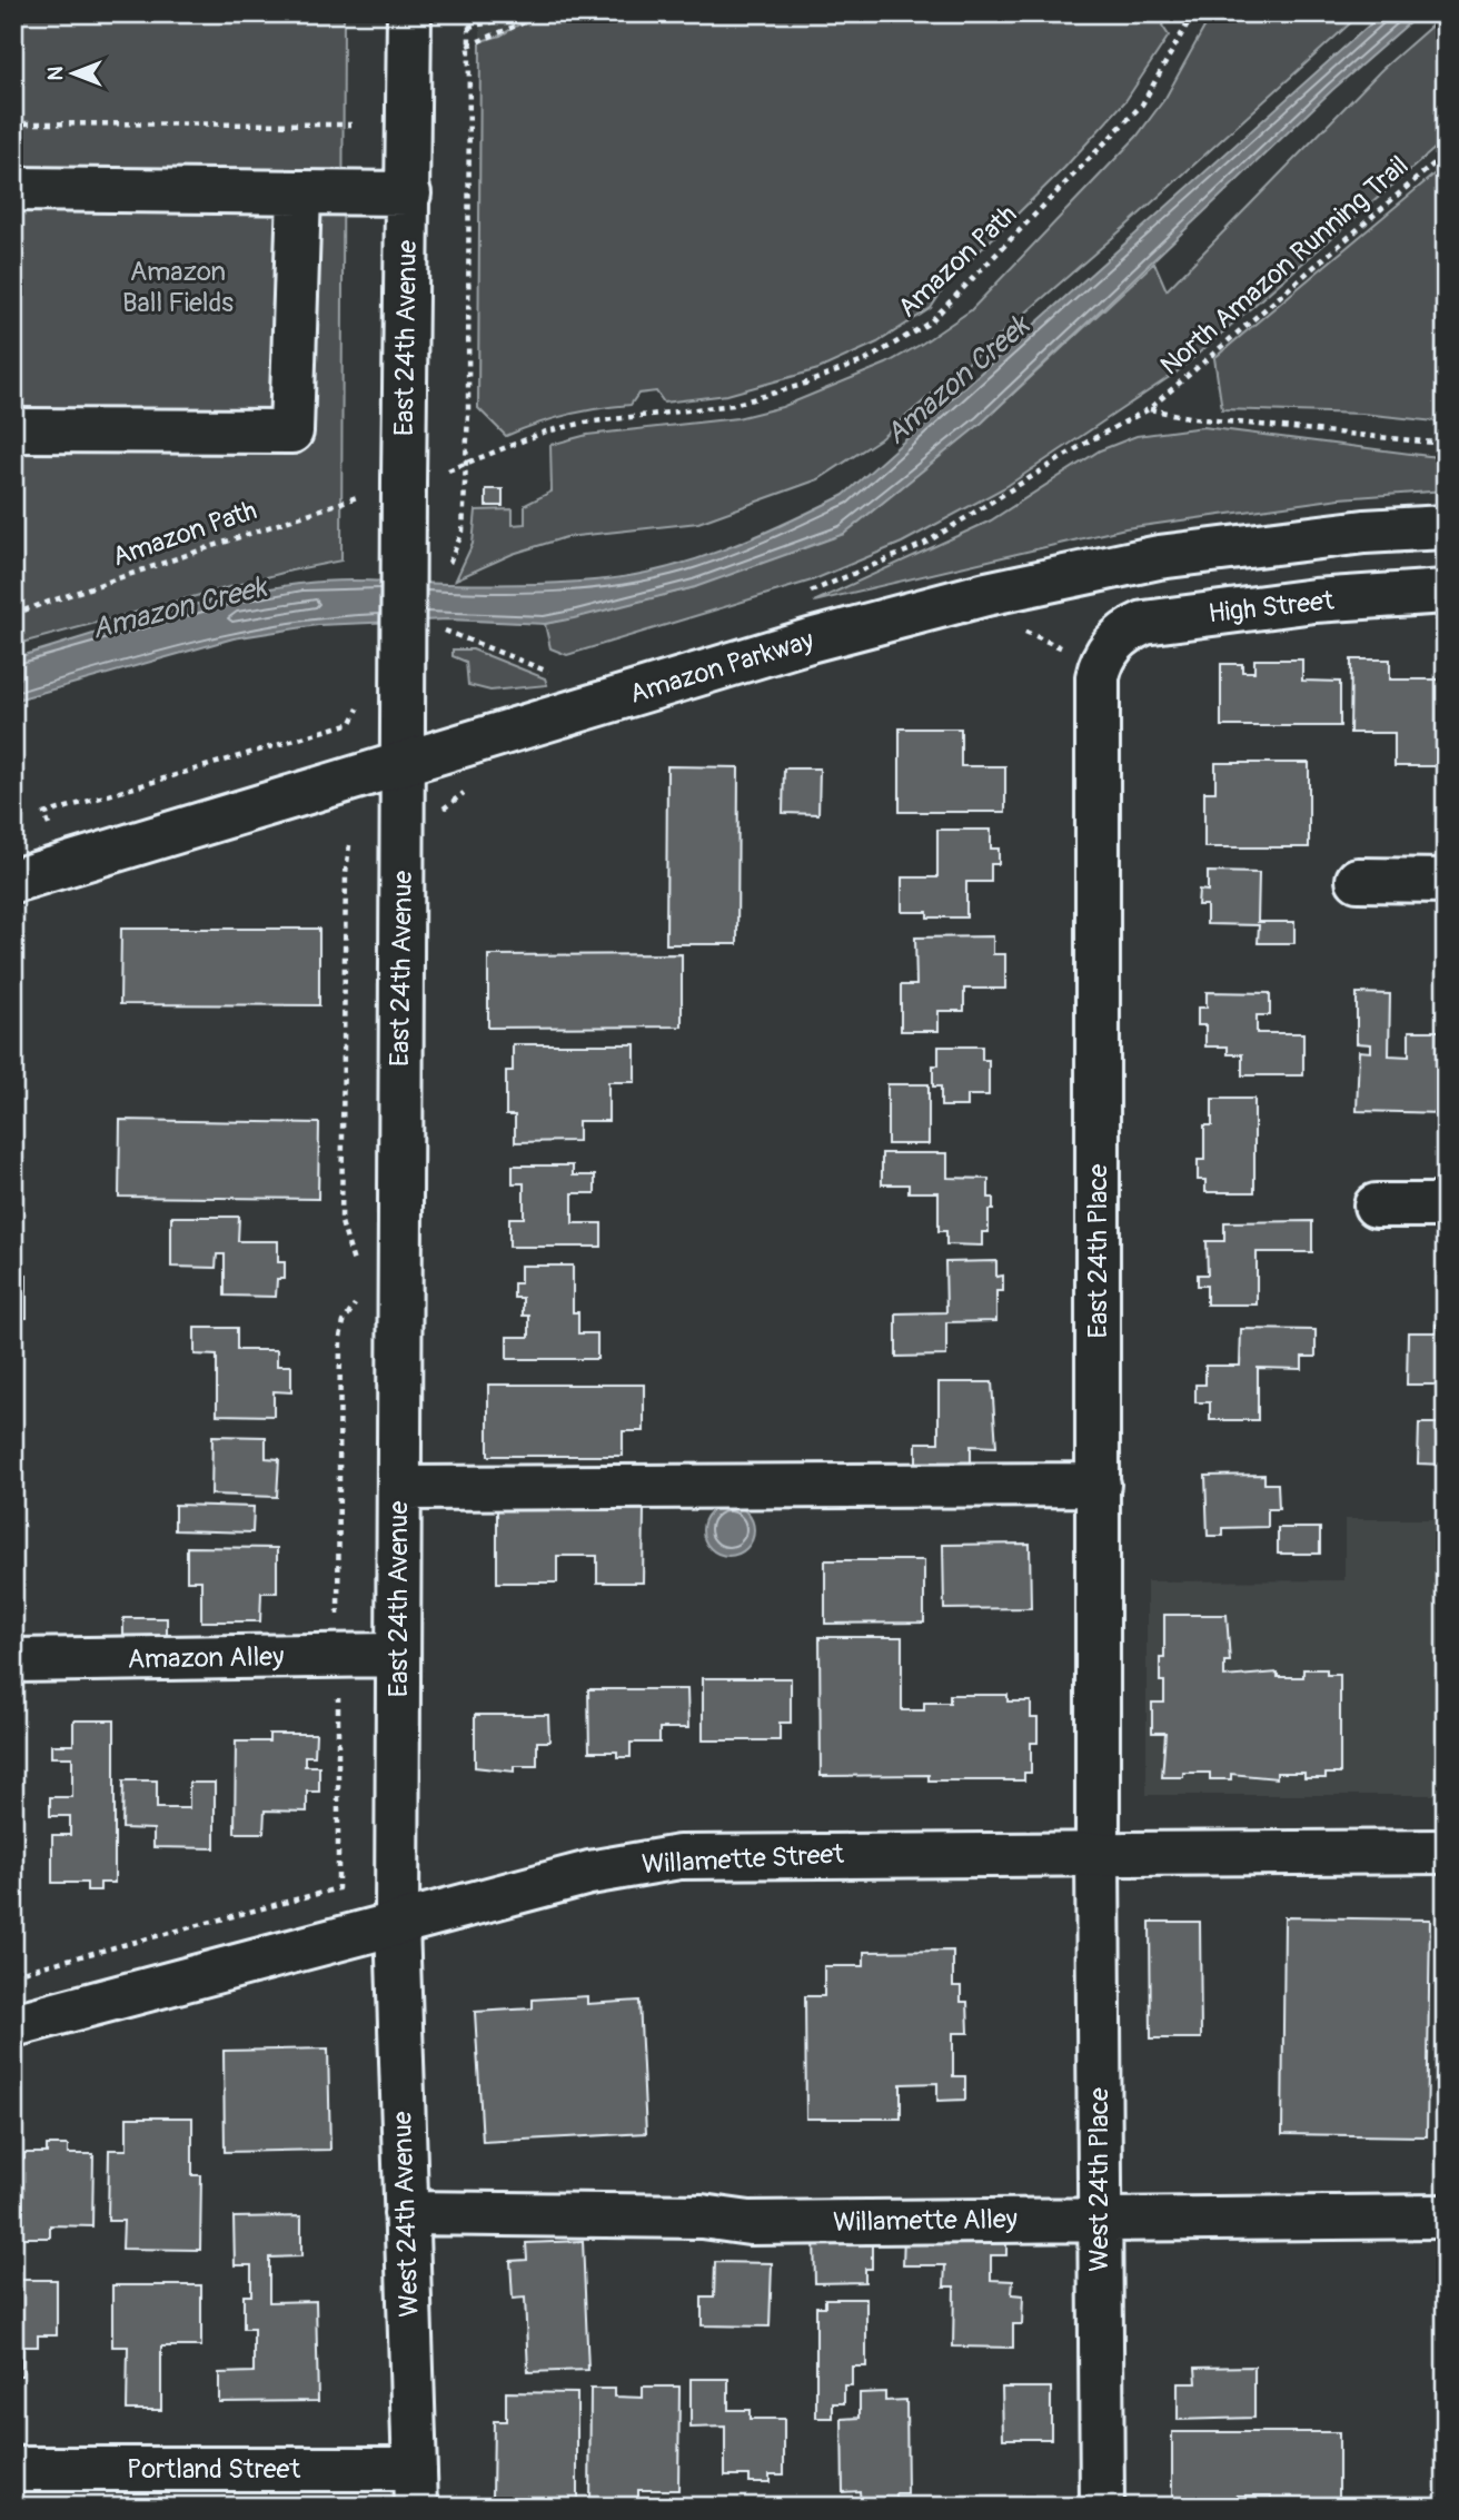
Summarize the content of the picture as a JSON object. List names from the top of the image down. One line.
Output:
{"streets":{"street":["East 24th Avenue","High Street","Amazon Parkway","East 24th Place","Amazon Alley","Willamette Street","West 24th Place","West 24th Avenue","Willamette Alley","Portland Street"],"path":["Amazon Path","North Amazon Running Trail"]},"crossings":[["East 24th Avenue","Amazon Parkway"],["East 24th Avenue","Amazon Alley"],["East 24th Avenue","Willamette Street"],["East 24th Avenue","West 24th Avenue"],["High Street","East 24th Place"],["East 24th Place","Willamette Street"],["East 24th Place","West 24th Place"],["Willamette Street","West 24th Place"],["Willamette Street","West 24th Avenue"],["West 24th Place","Willamette Alley"],["West 24th Avenue","Willamette Alley"],["West 24th Avenue","Portland Street"]],"water":["Amazon Creek"],"parks":["Amazon Ball Fields"],"north":"left"}
